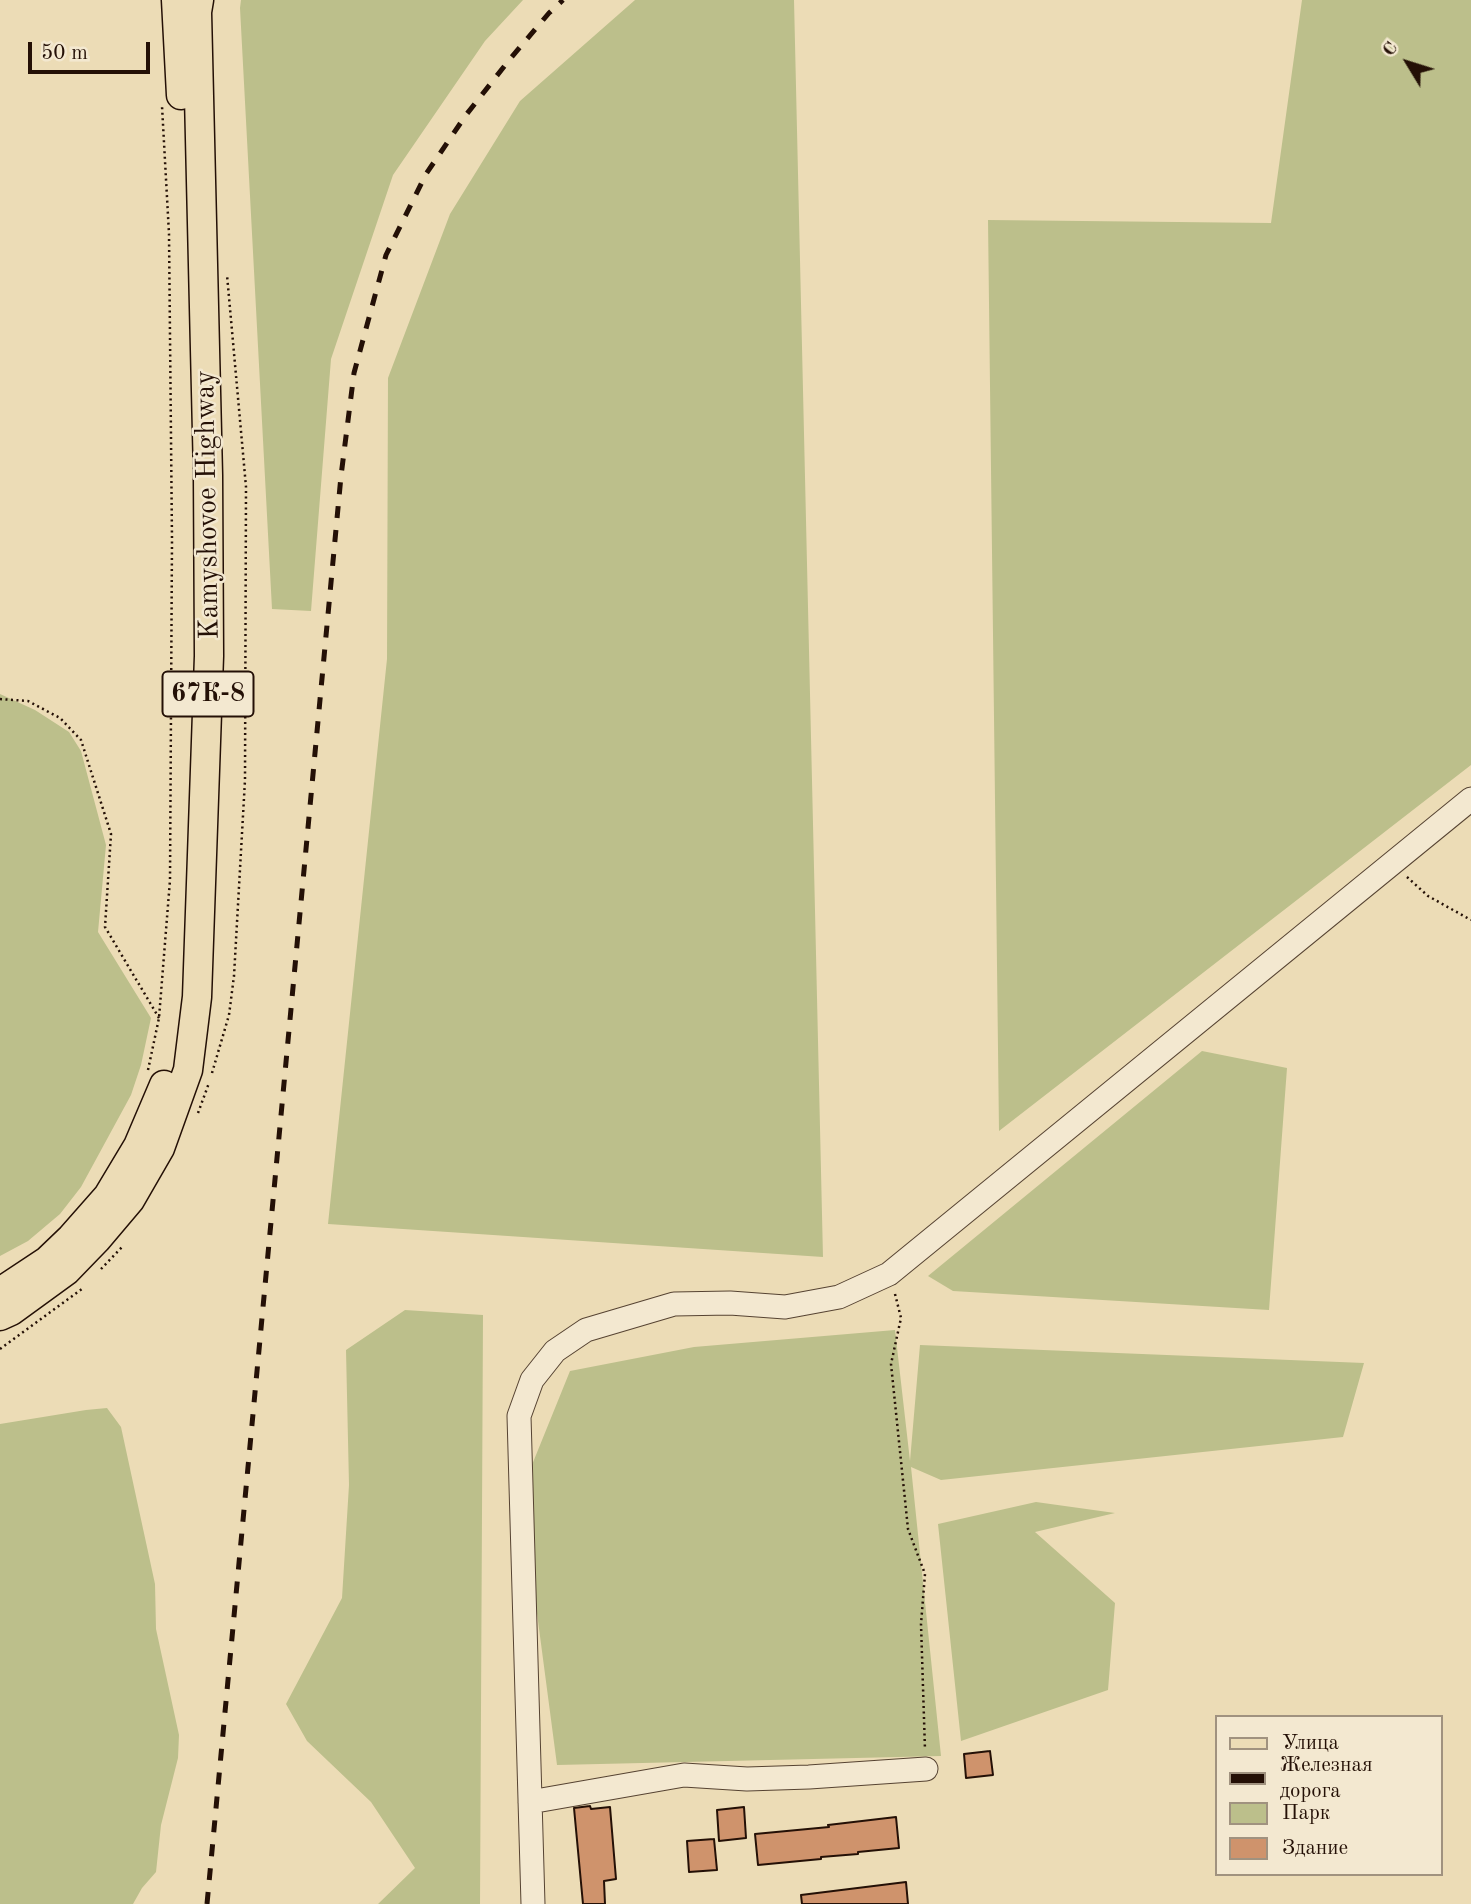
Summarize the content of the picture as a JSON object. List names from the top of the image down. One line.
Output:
{"streets":{"main road":["Kamyshovoe Highway","67К-8"]},"legend":["Улица","Железная дорога","Парк","Здание"],"scale_bar":"50 m","north":"top left"}
